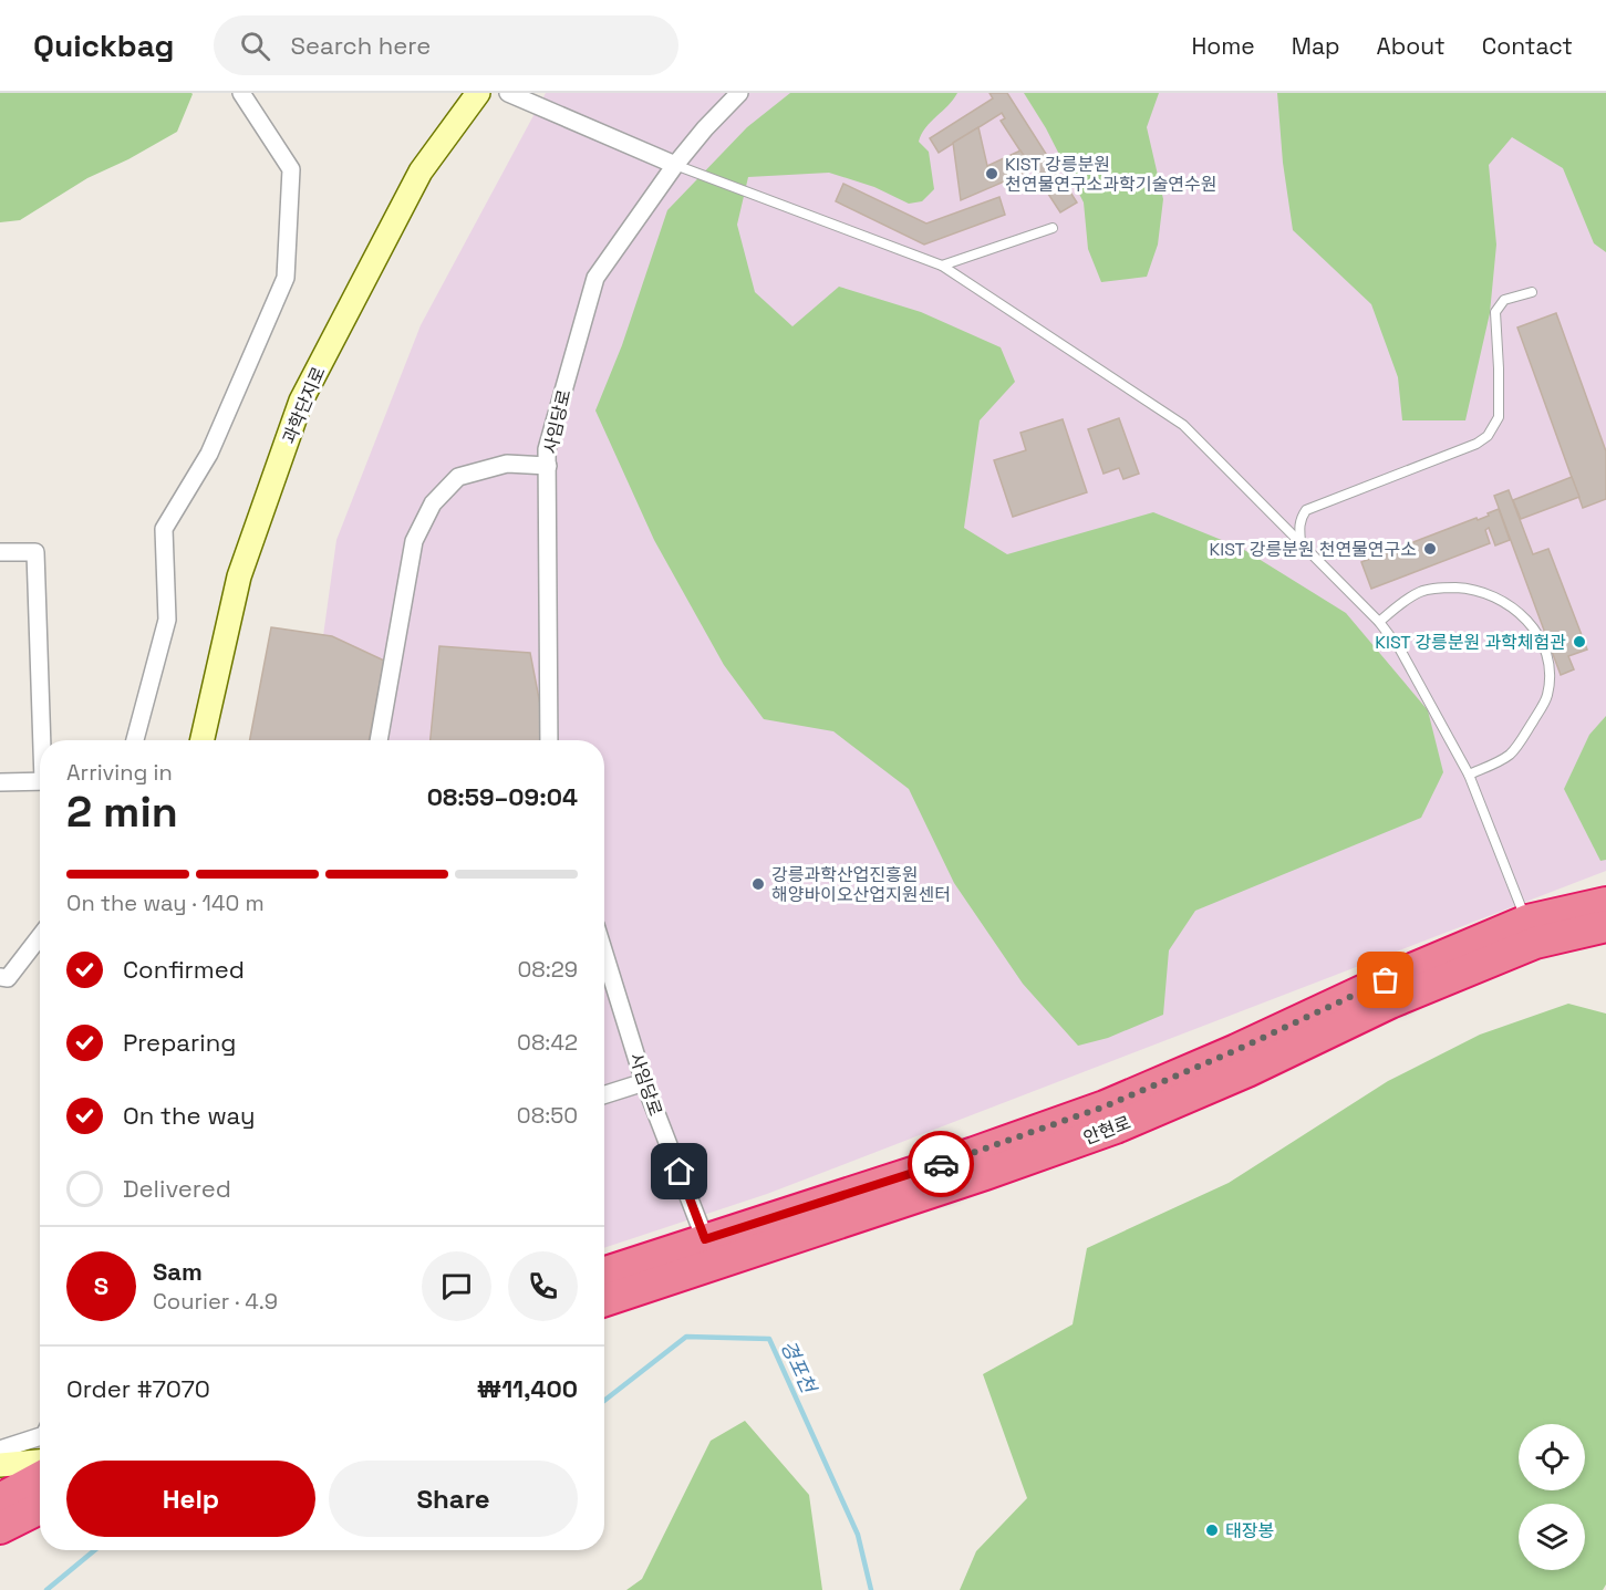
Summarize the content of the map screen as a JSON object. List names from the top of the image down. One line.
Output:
{"streets":{"highway":["안현로"],"street":["과학단지로","사임당로"]},"crossings":[["사임당로","안현로"]],"water":["경포천"],"places":["KIST 강릉분원 천연물연구소과학기술연수원","KIST 강릉분원 천연물연구소","KIST 강릉분원 과학체험관","강릉과학산업진흥원 해양바이오산업지원센터","태장봉"],"page":{"header":"Quickbag","search":"Search here","nav":["Home","Map","About","Contact"],"heading":["2 min","Arriving in","08:59–09:04"],"panel":["Sam","Courier · 4.9","Order #7070","₩11,400"],"bar":"On the way · 140 m","list":[["Confirmed","08:29"],["Preparing","08:42"],["On the way","08:50"],"Delivered"],"round":"S","buttons":["Help","Share"]}}
